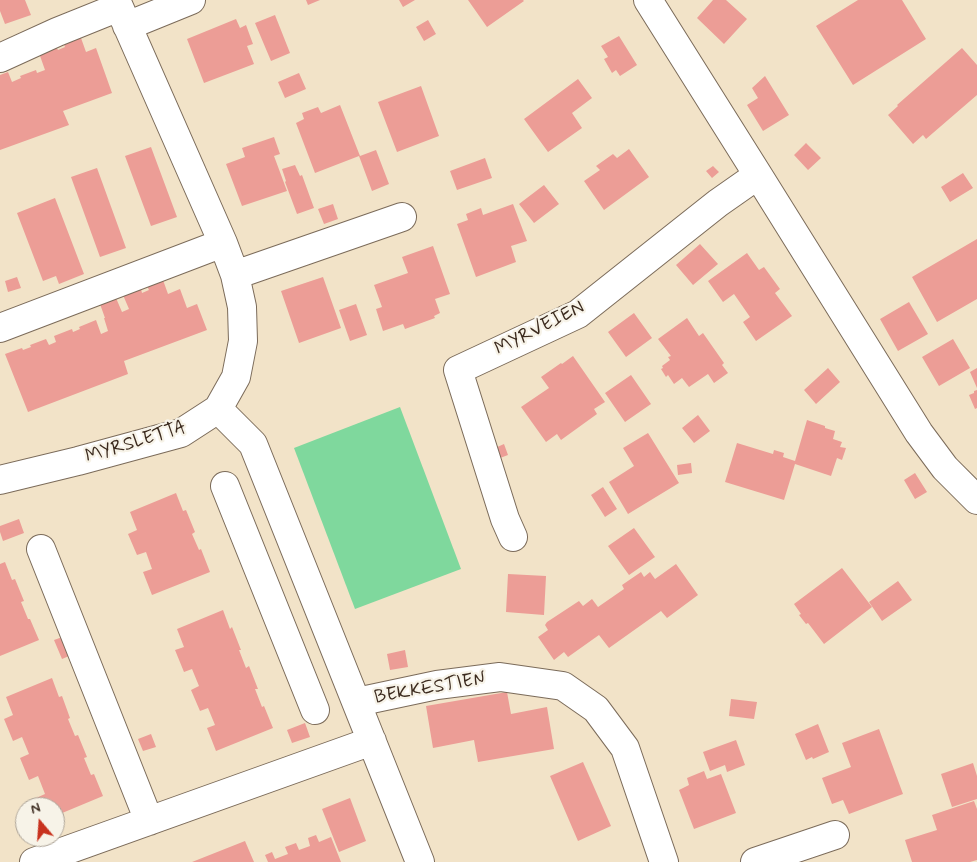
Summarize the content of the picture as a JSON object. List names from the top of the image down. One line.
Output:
{"streets":{"street":["MYRVEIEN","MYRSLETTA","BEKKESTIEN"]},"crossings":[["MYRSLETTA","BEKKESTIEN"]],"north":"top"}
